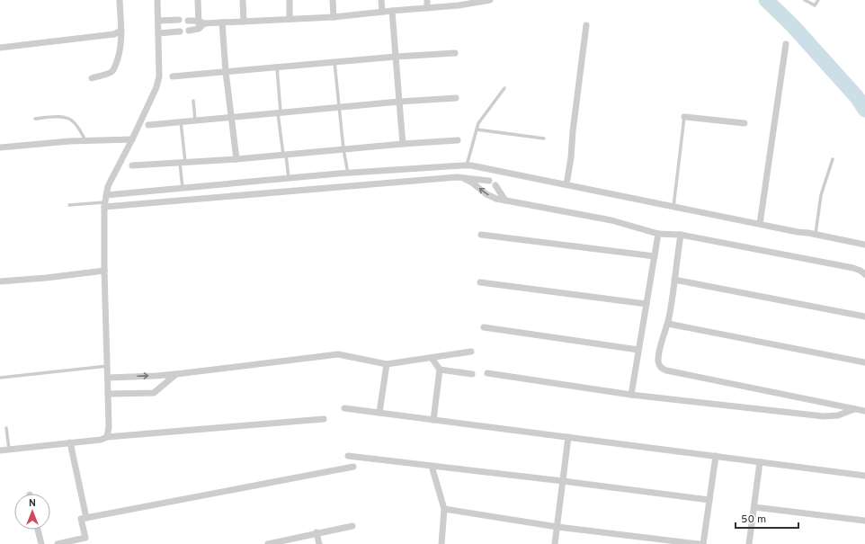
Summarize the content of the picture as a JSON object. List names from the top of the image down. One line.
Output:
{"scale_bar":"50 m","north":"top"}
